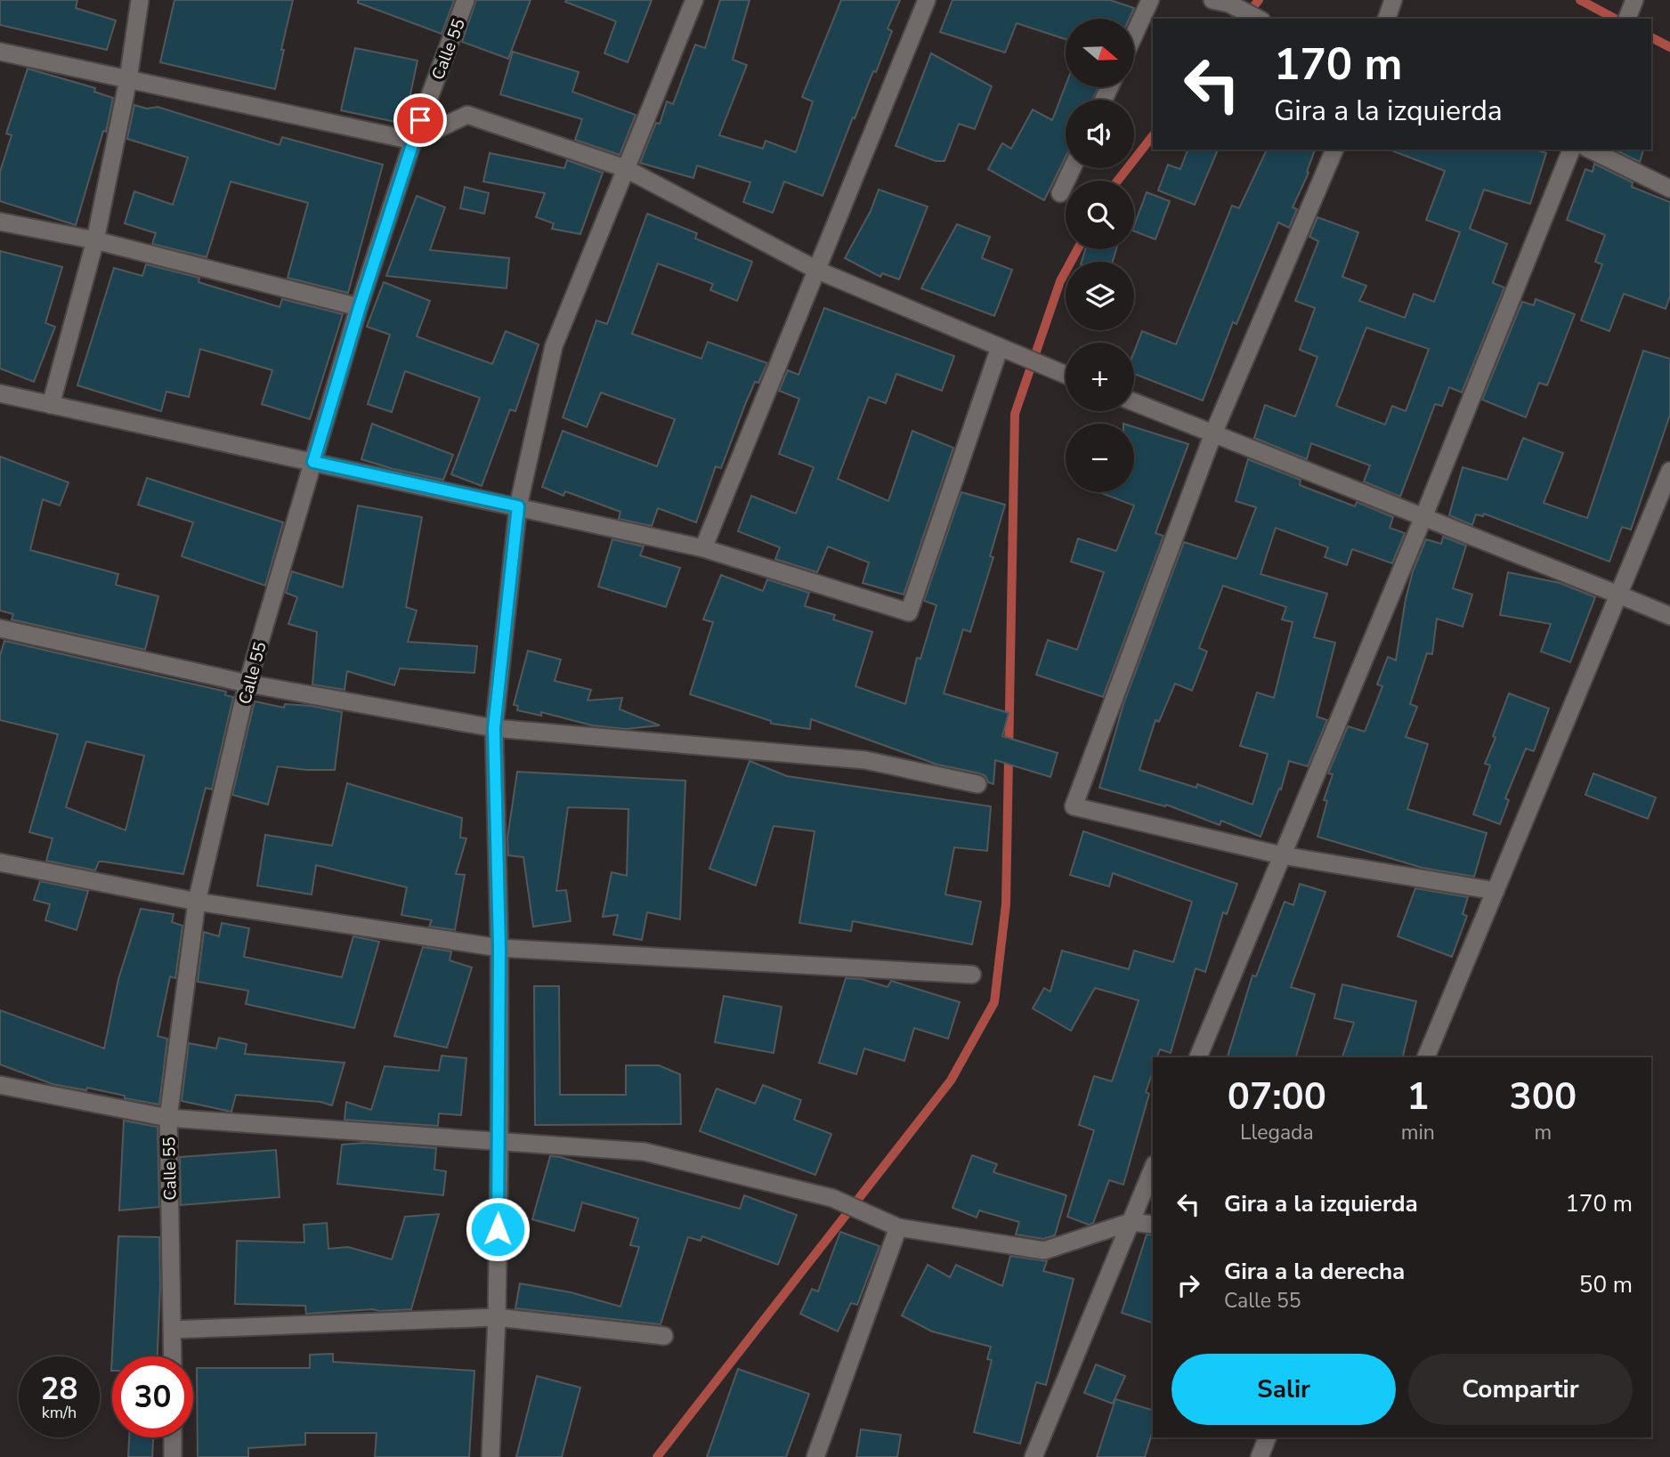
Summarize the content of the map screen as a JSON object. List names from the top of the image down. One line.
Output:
{"streets":{"street":["Calle 55"]},"north":"right","page":{"map_buttons":["+","−"],"turn":["170 m","Gira a la izquierda"],"eta":["07:00","Llegada","1","min","300","m"],"list":[{"name":"Gira a la izquierda","value":"170 m"},{"name":"Gira a la derecha","note":"Calle 55","value":"50 m"}],"buttons":["Salir","Compartir"],"speed":"28 km/h","limit":"30"}}
